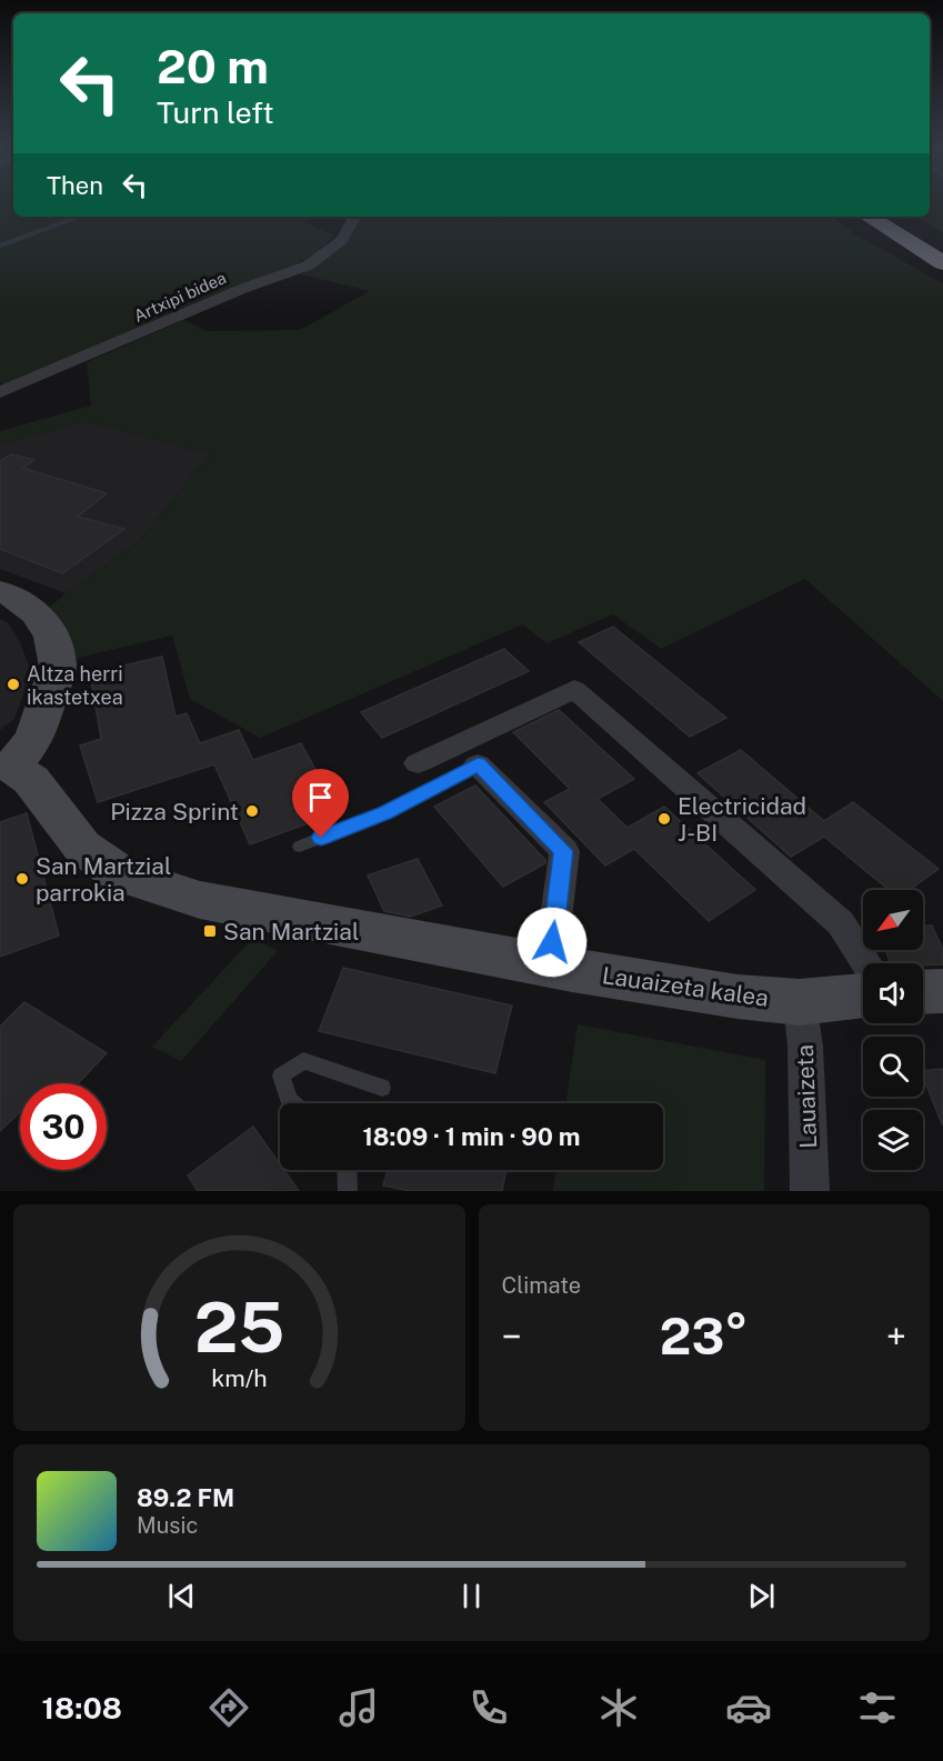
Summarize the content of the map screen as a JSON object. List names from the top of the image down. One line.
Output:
{"streets":{"street":["Artxipi bidea","Lauaizeta kalea","Lauaizeta"]},"crossings":[["Lauaizeta kalea","Lauaizeta"]],"places":{"other":["Altza herri ikastetxea","Pizza Sprint","Electricidad J-BI","San Martzial parrokia"],"transit":["San Martzial"]},"north":"bottom left","page":{"turn":["20 m","Turn left"],"then":"Then","limit":"30","trip":"18:09 · 1 min · 90 m","tile":"Climate","heat":["−","23°","+"],"song":["89.2 FM","Music"],"tabs":"18:08","gauge":["25","km/h"]}}
